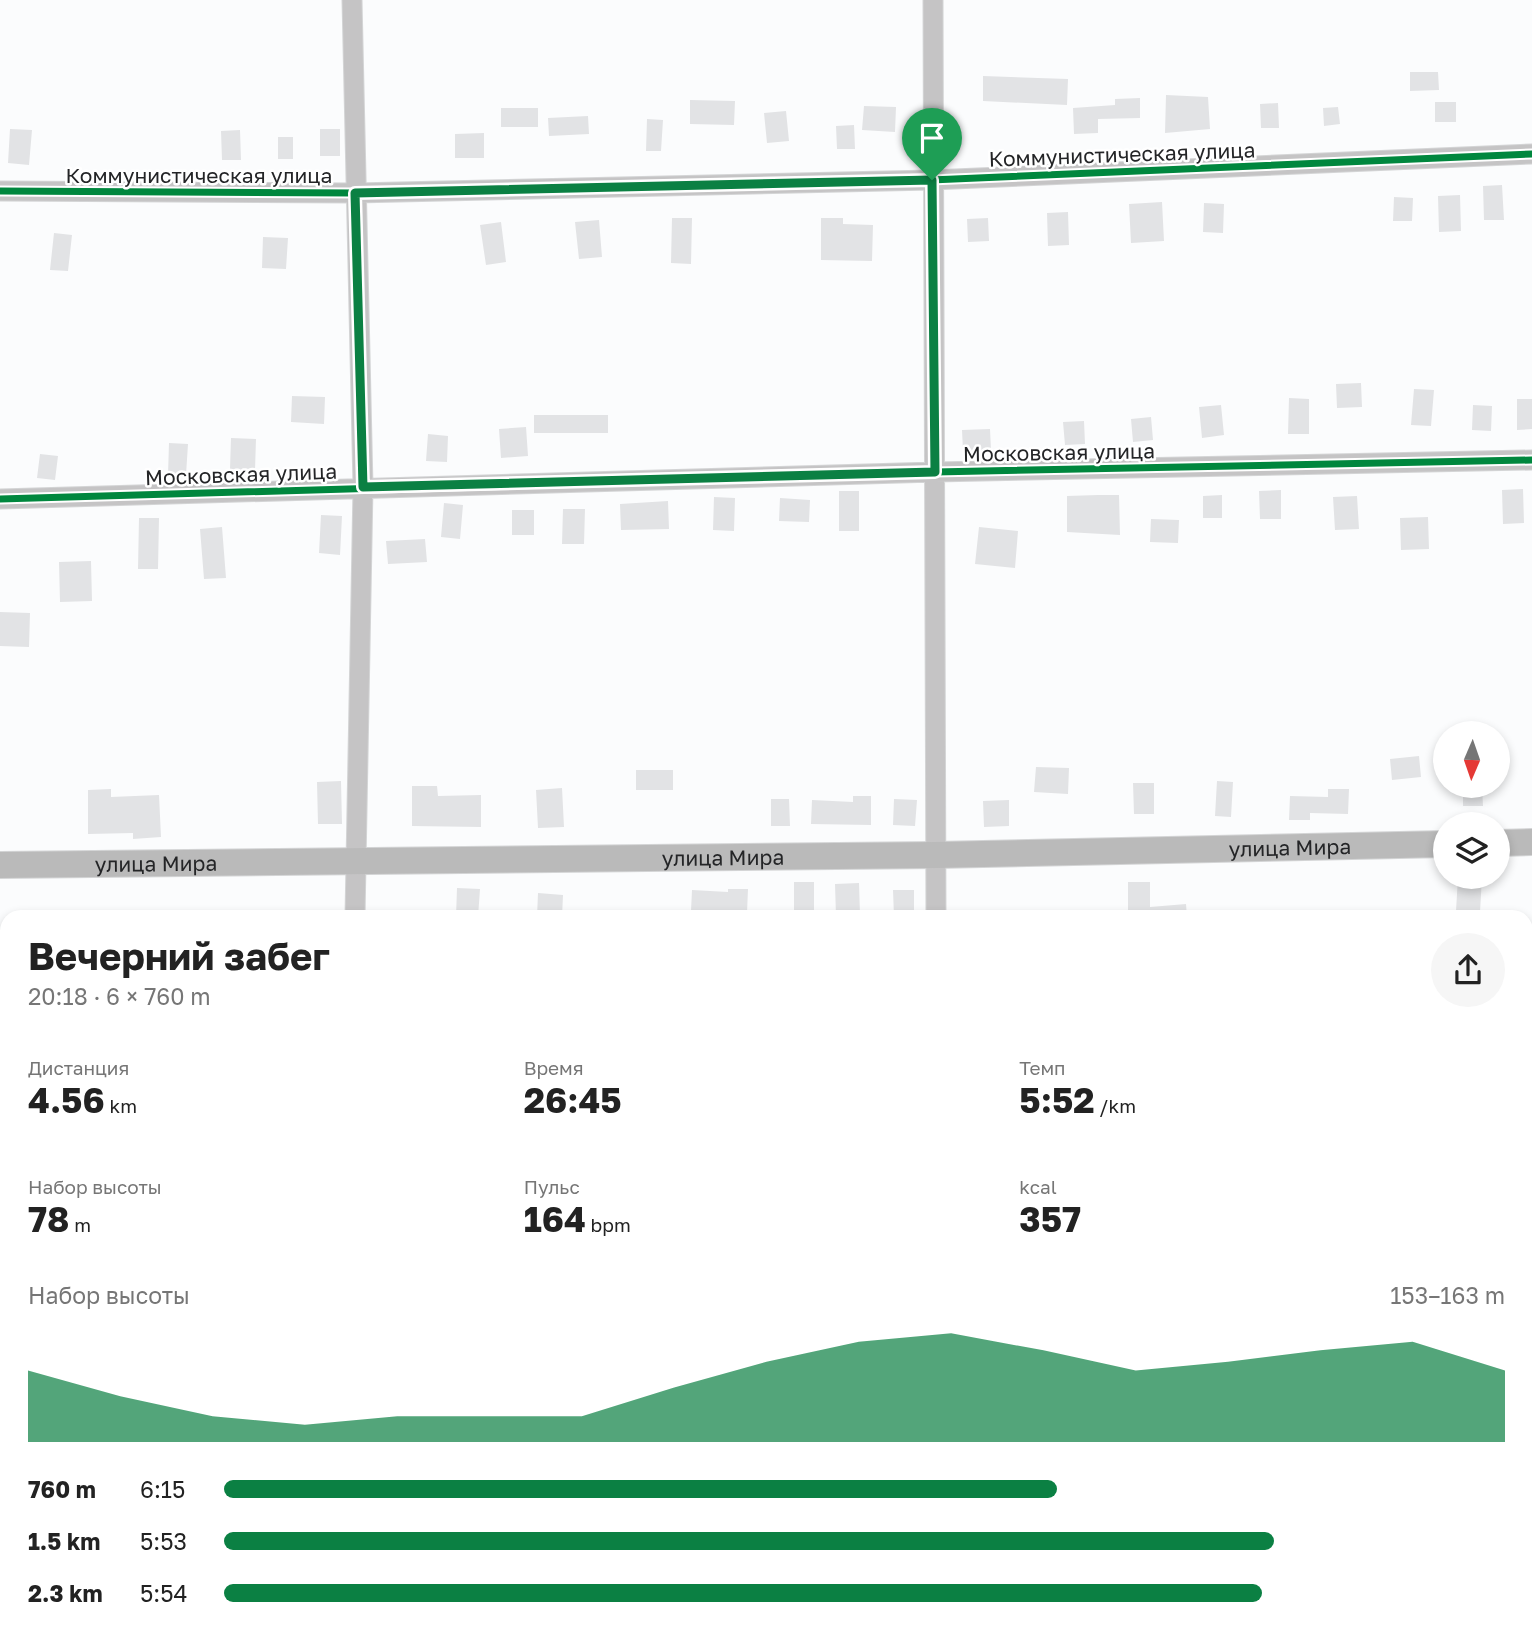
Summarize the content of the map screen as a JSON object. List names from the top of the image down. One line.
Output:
{"streets":{"street":["Коммунистическая улица","Московская улица","улица Мира"]},"north":"bottom","page":{"heading":["Вечерний забег","20:18 · 6 × 760 m"],"stats":[["Дистанция","4.56 km"],["Время","26:45"],["Темп","5:52 /km"],["Набор высоты","78 m"],["Пульс","164 bpm"],["kcal","357"]],"chart":["Набор высоты","153–163 m"],"list":[{"name":"760 m","note":"6:15"},{"name":"1.5 km","note":"5:53"},{"name":"2.3 km","note":"5:54"}]}}
